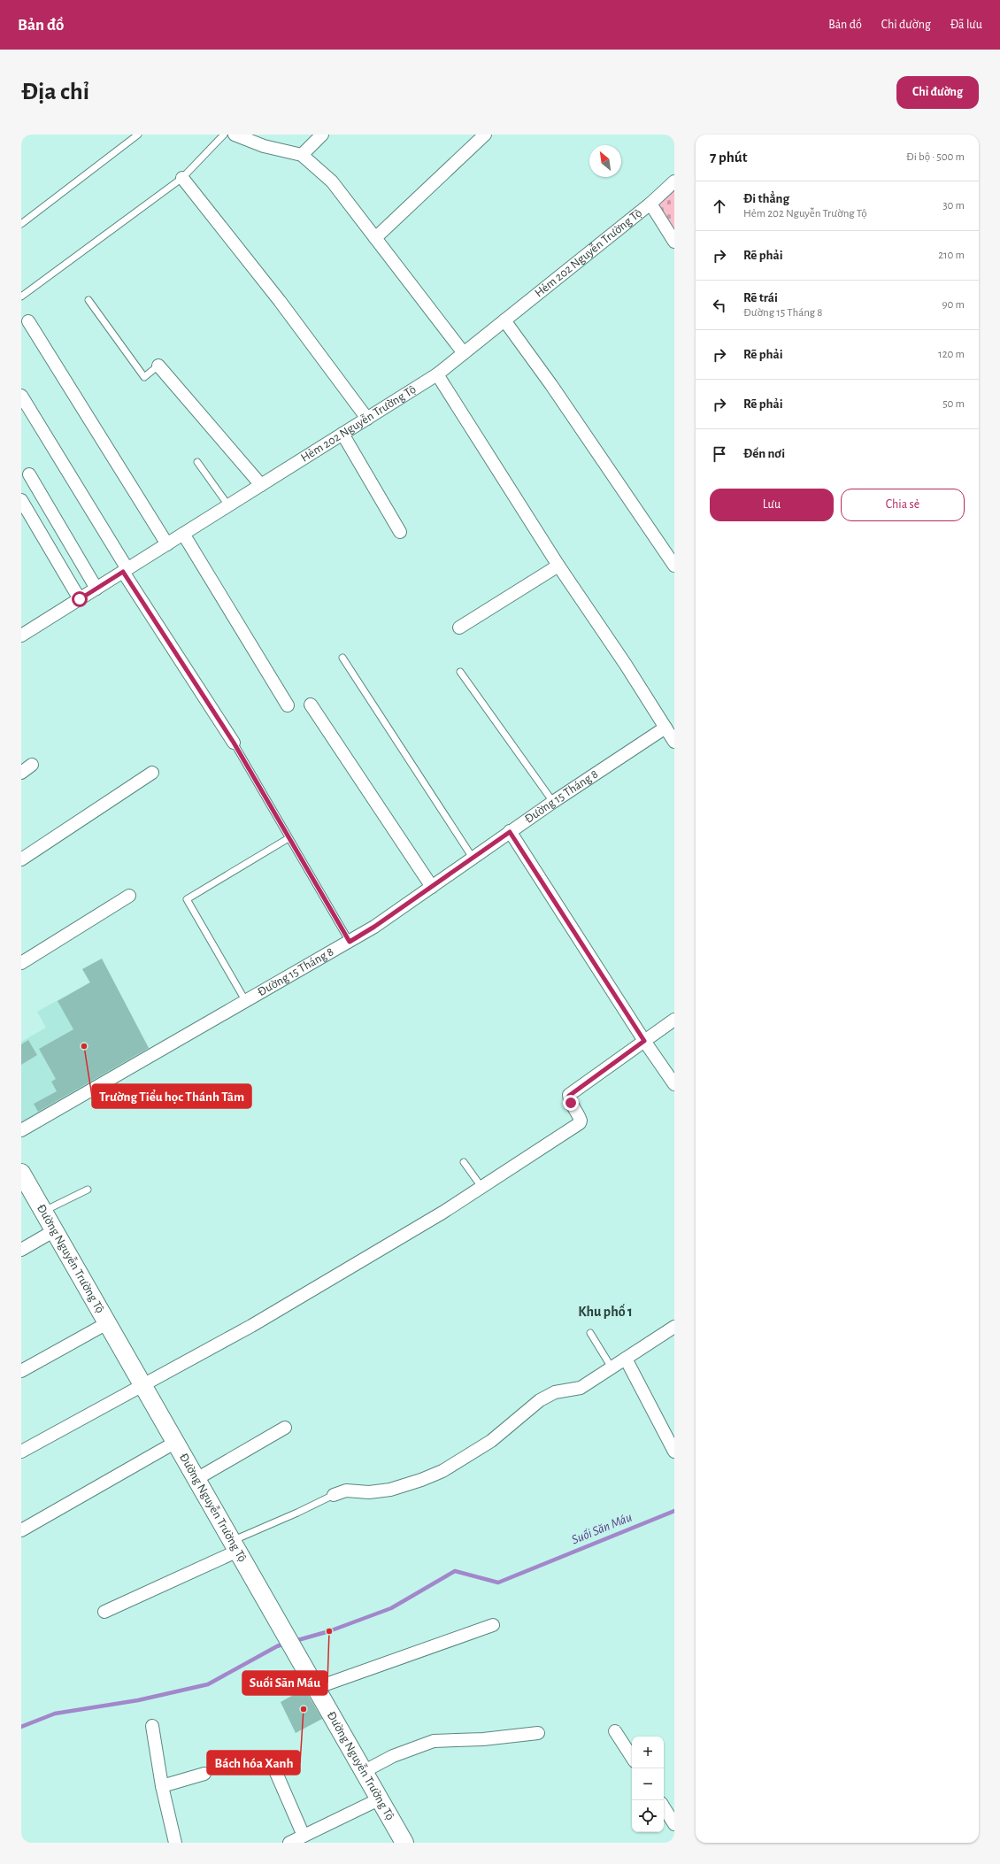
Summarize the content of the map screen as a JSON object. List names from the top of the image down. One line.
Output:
{"streets":{"main road":["Đường Nguyễn Trường Tộ"],"street":["Hẻm 202 Nguyễn Trường Tộ","Đường 15 Tháng 8"]},"districts":["Khu phố 1"],"water":["Suối Săn Máu"],"places":["Trường Tiểu học Thánh Tâm","Suối Săn Máu","Bách hóa Xanh"],"north":"top left","page":{"header":"Bản đồ","nav":["Bản đồ","Chỉ đường","Đã lưu"],"buttons":["Chỉ đường",["Lưu","Chia sẻ"]],"title":"Địa chỉ","heading":["7 phút","Đi bộ · 500 m"],"list":[["Đi thẳng","Hẻm 202 Nguyễn Trường Tộ","30 m"],["Rẽ phải","210 m"],["Rẽ trái","Đường 15 Tháng 8","90 m"],["Rẽ phải","120 m"],["Rẽ phải","50 m"],"Đến nơi"],"map_buttons":["+","−"]}}
